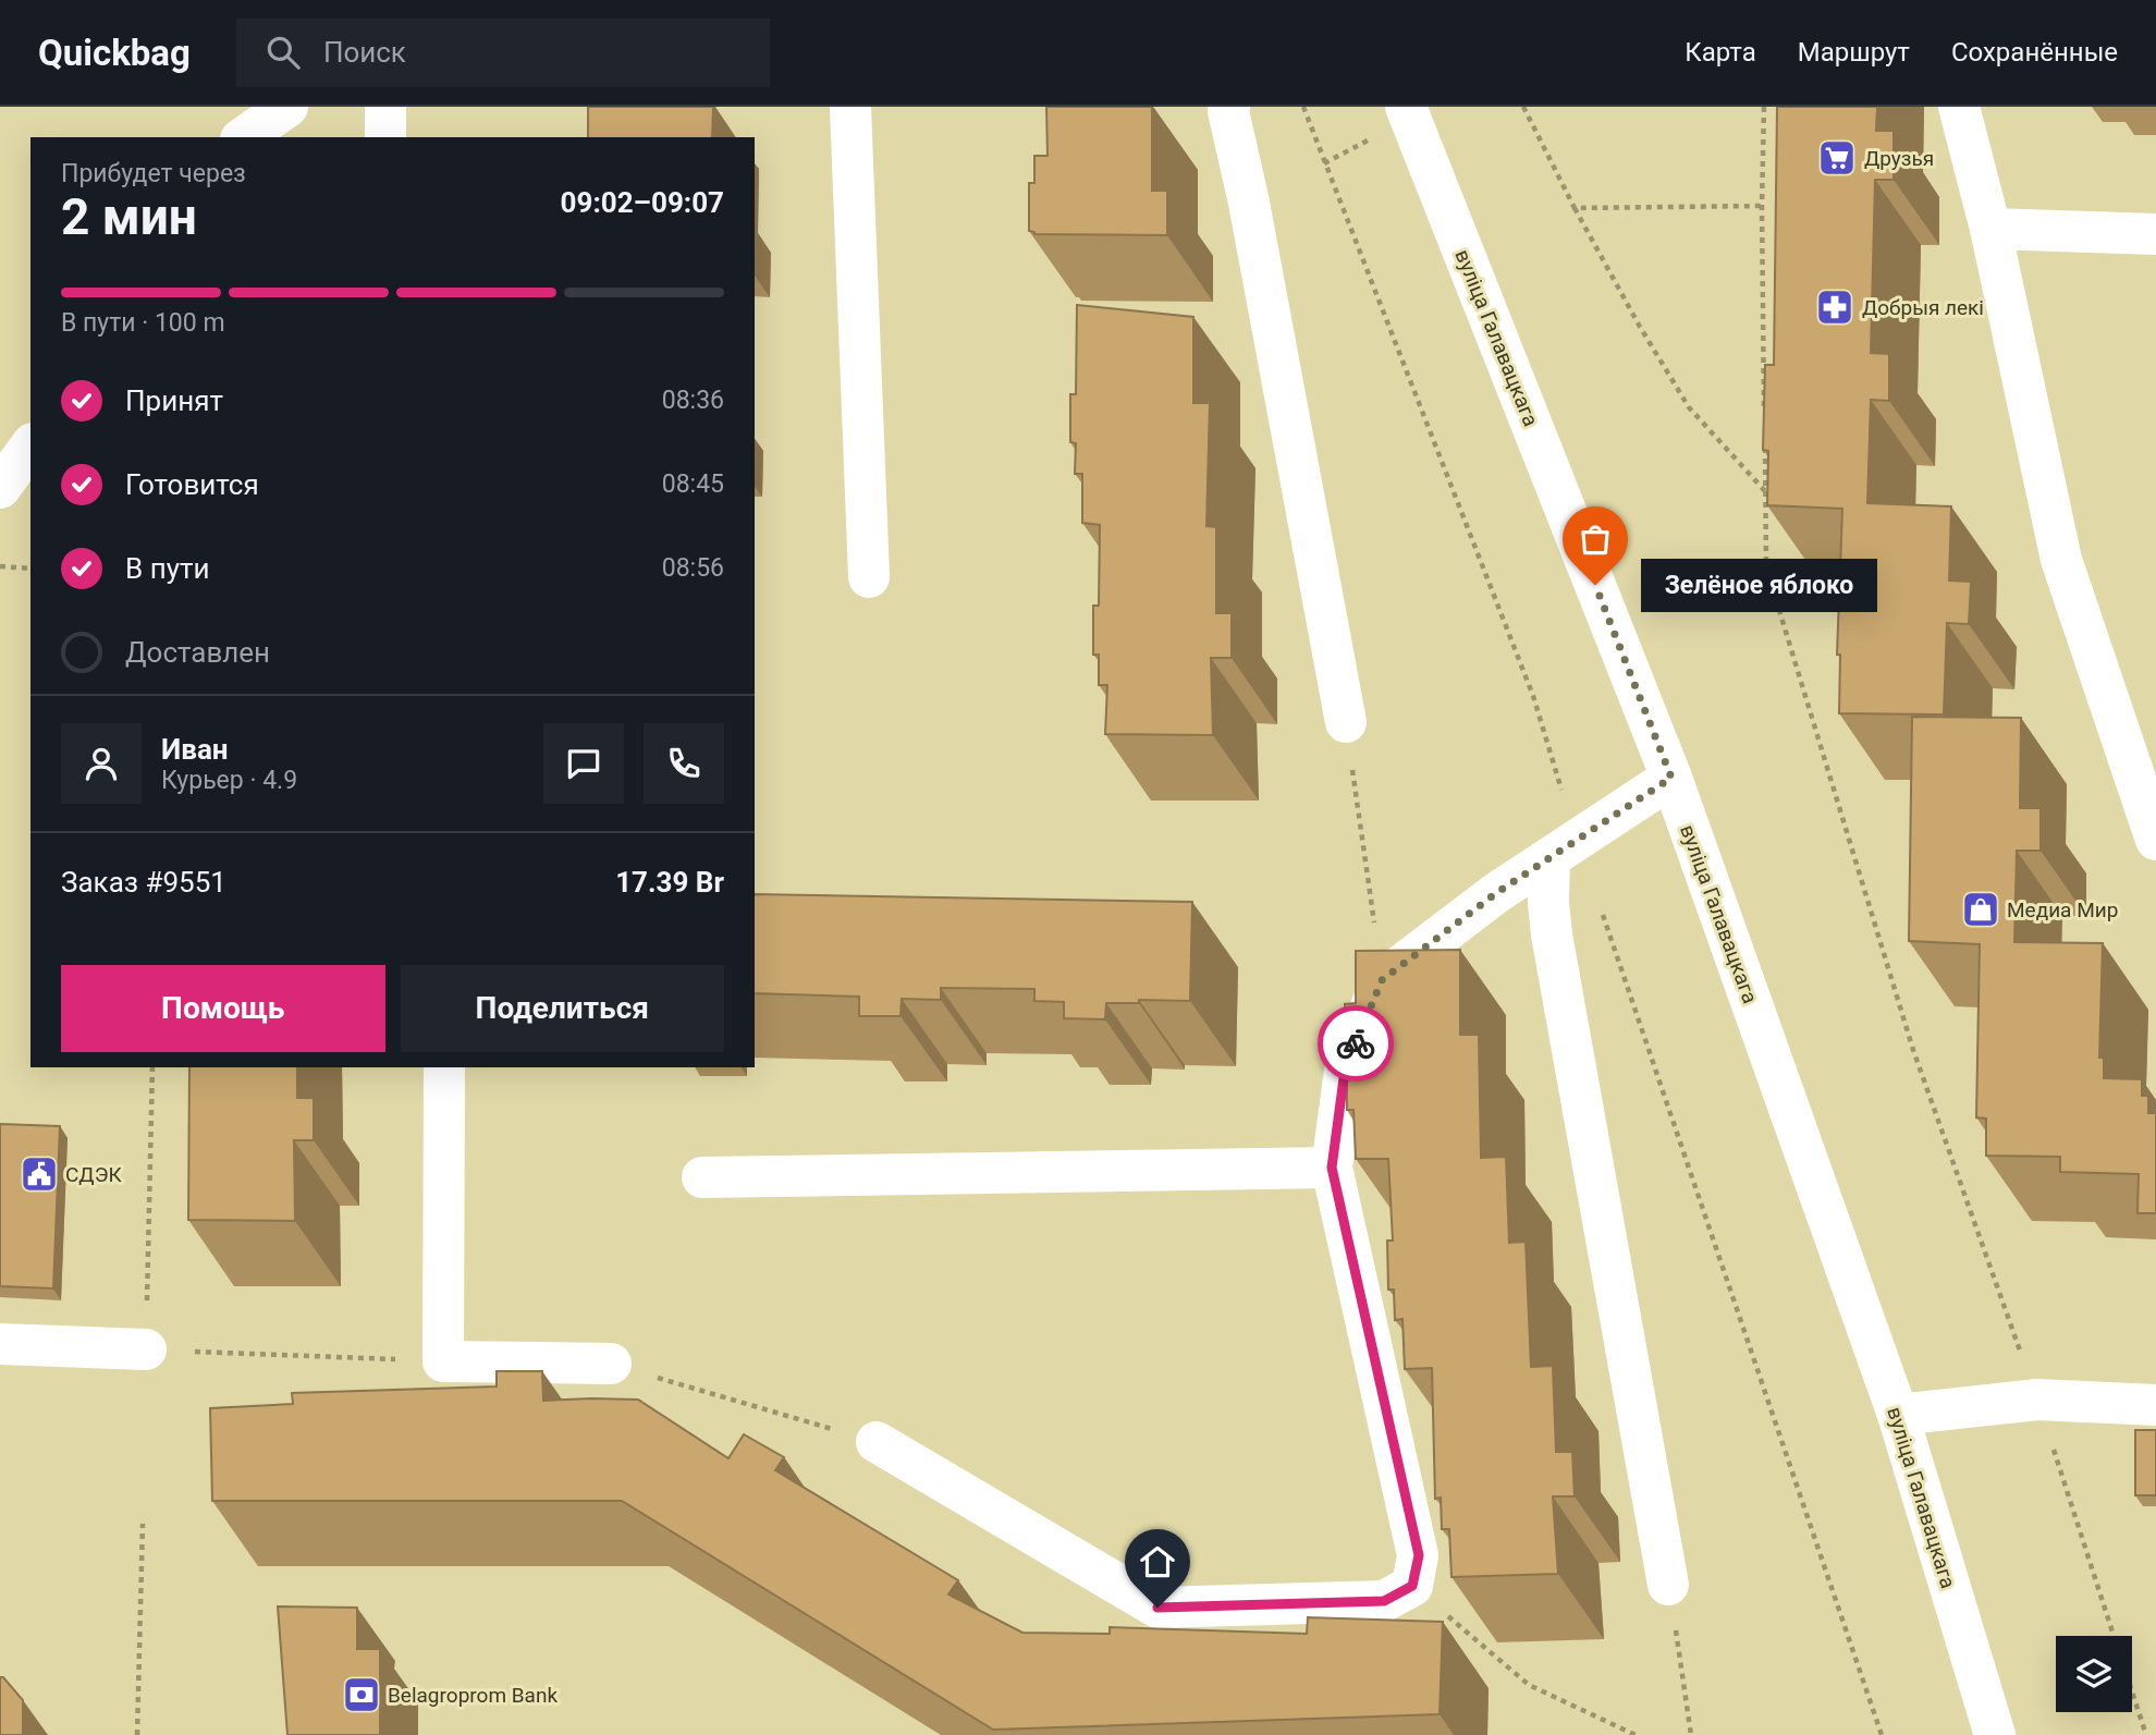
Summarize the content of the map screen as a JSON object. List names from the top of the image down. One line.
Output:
{"streets":{"street":["вуліца Галавацкага"]},"places":{"supermarket":["Друзья"],"pharmacy":["Добрыя лекі"],"other":["Зелёное яблоко"],"shop":["Медиа Мир"],"public building":["СДЭК"],"bank":["Belagroprom Bank"]},"page":{"header":"Quickbag","search":"Поиск","nav":["Карта","Маршрут","Сохранённые"],"heading":["2 мин","Прибудет через","09:02–09:07"],"panel":["Иван","Курьер · 4.9","Заказ #9551","17.39 Br"],"bar":"В пути · 100 m","list":[["Принят","08:36"],["Готовится","08:45"],["В пути","08:56"],"Доставлен"],"bubble":"Зелёное яблоко","buttons":["Помощь","Поделиться"]}}
